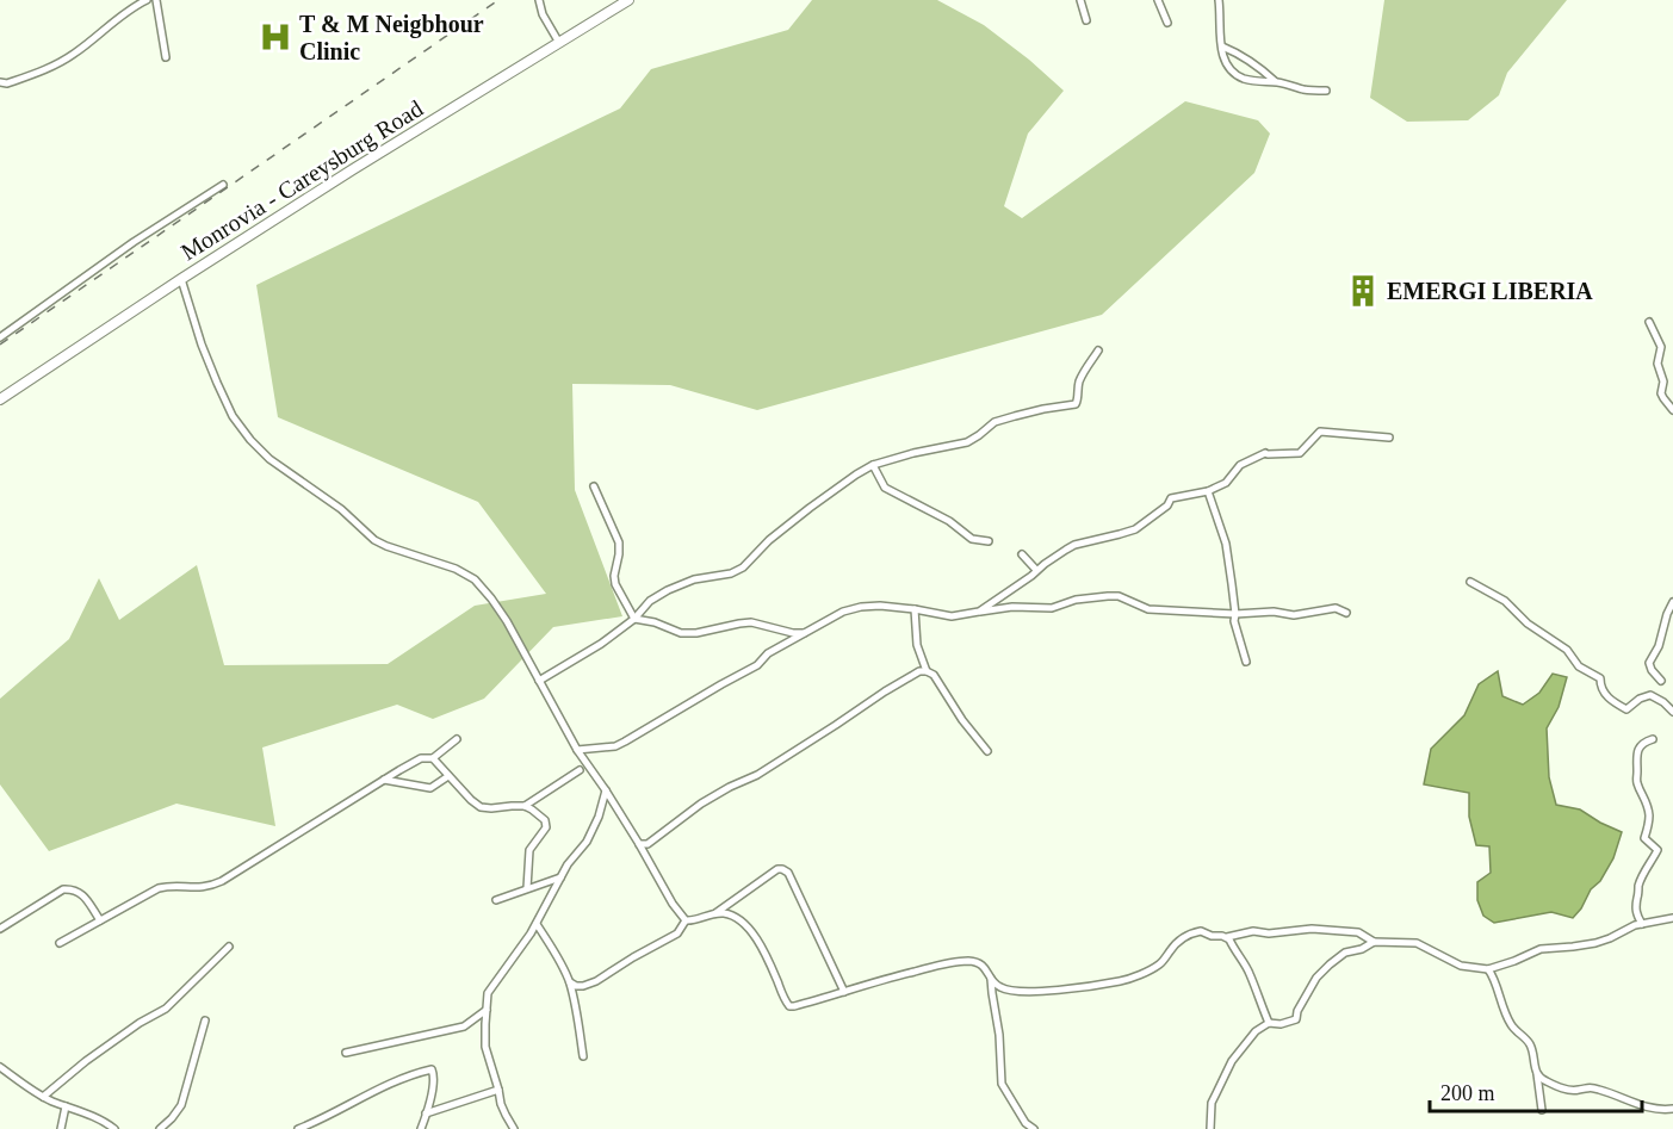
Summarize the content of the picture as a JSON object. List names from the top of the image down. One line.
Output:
{"streets":{"main road":["Monrovia - Careysburg Road"]},"places":{"hospital":["T & M Neigbhour Clinic"],"building":["EMERGI LIBERIA"]},"scale_bar":"200 m"}
